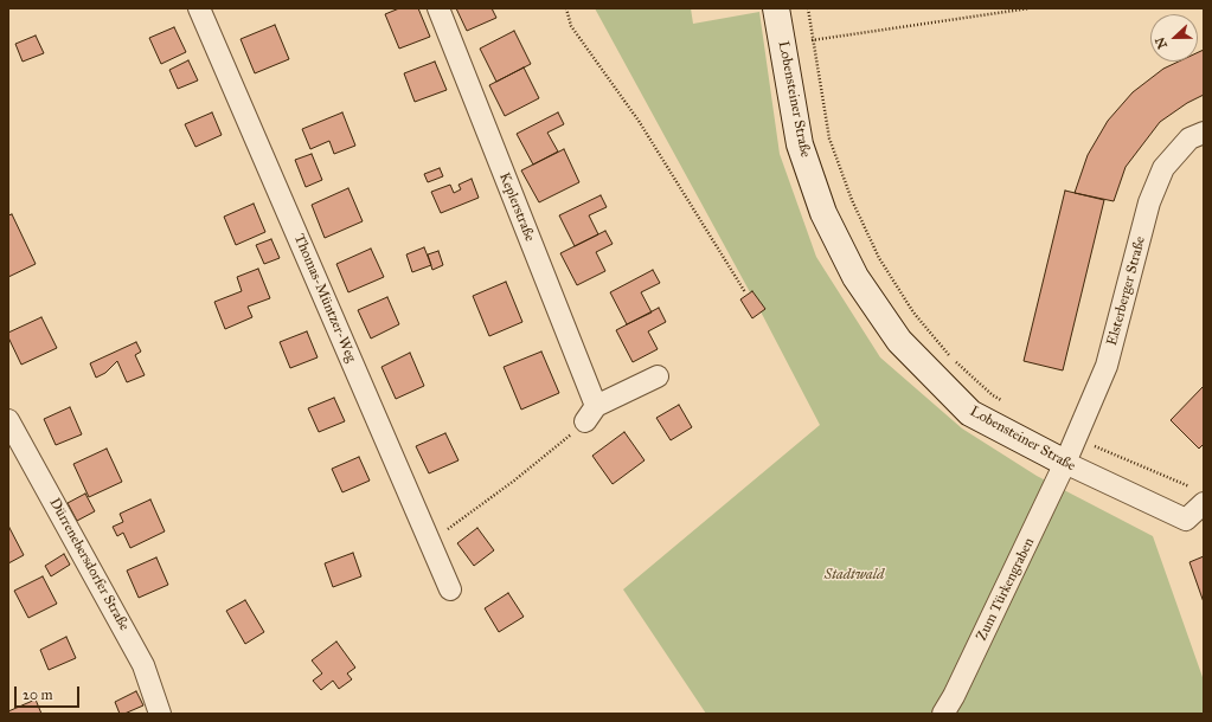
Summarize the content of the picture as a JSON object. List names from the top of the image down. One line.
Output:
{"streets":{"street":["Lobensteiner Straße","Keplerstraße","Elsterberger Straße","Thomas-Müntzer-Weg","Dürrenebersdorfer Straße","Zum Türkengraben"]},"crossings":[["Lobensteiner Straße","Elsterberger Straße"],["Lobensteiner Straße","Zum Türkengraben"],["Elsterberger Straße","Zum Türkengraben"]],"parks":["Stadtwald"],"scale_bar":"20 m","north":"left"}
